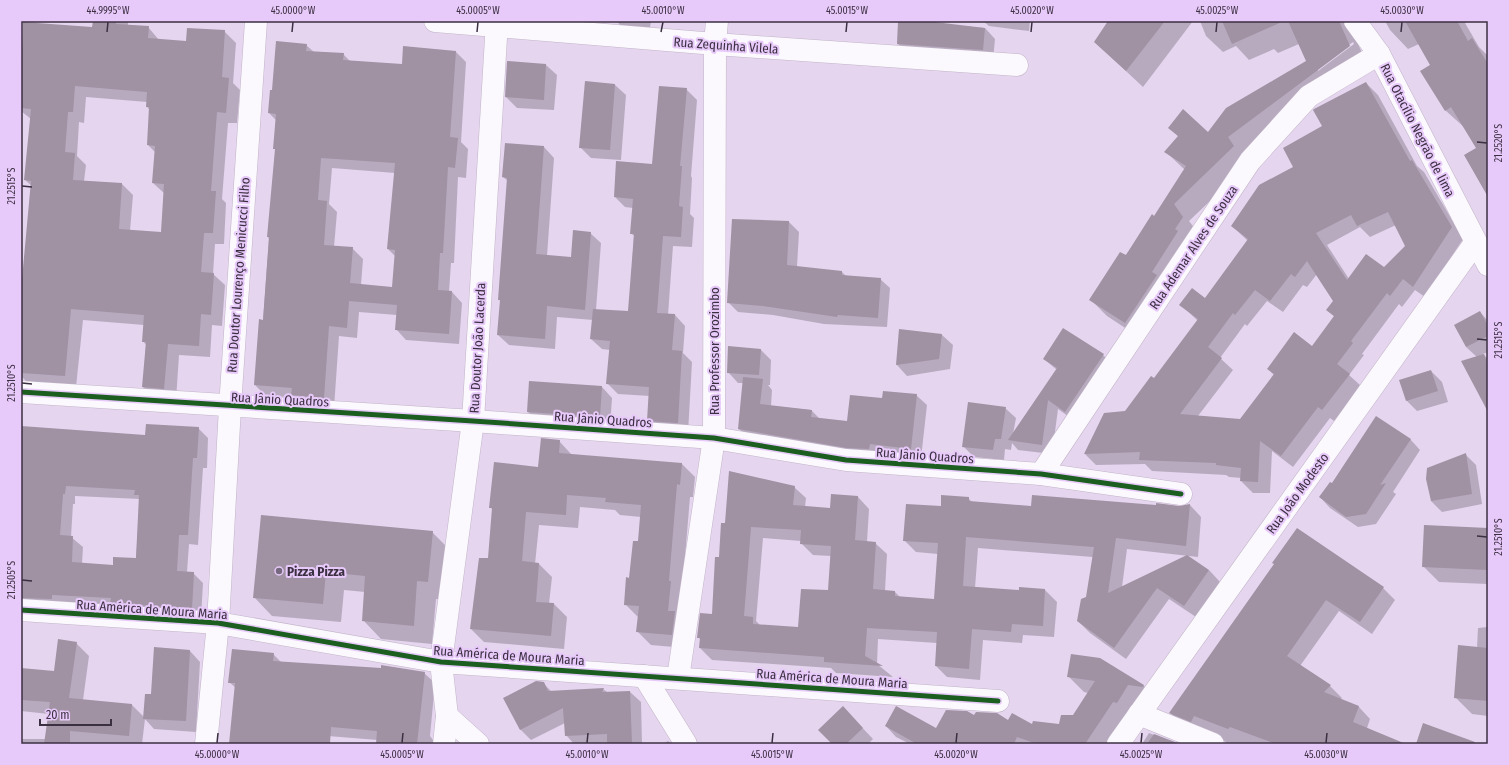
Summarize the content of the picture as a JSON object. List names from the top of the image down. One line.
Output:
{"streets":{"street":["Rua Zequinha Vilela","Rua Otacílio Negrão de lima","Rua Ademar Alves de Souza","Rua Doutor Lourenço Menicucci Filho","Rua Doutor João Lacerda","Rua Professor Orozimbo","Rua Jânio Quadros","Rua João Modesto","Rua América de Moura Maria"]},"crossings":[["Rua Zequinha Vilela","Rua Doutor João Lacerda"],["Rua Zequinha Vilela","Rua Professor Orozimbo"],["Rua Otacílio Negrão de lima","Rua Ademar Alves de Souza"],["Rua Otacílio Negrão de lima","Rua João Modesto"],["Rua Ademar Alves de Souza","Rua Jânio Quadros"],["Rua Doutor Lourenço Menicucci Filho","Rua Jânio Quadros"],["Rua Doutor Lourenço Menicucci Filho","Rua América de Moura Maria"],["Rua Doutor João Lacerda","Rua Jânio Quadros"],["Rua Doutor João Lacerda","Rua América de Moura Maria"],["Rua Professor Orozimbo","Rua Jânio Quadros"],["Rua Professor Orozimbo","Rua América de Moura Maria"]],"places":["Pizza Pizza"],"scale_bar":"20 m","coordinates":["44.9995°W","45.0000°W","45.0005°W","45.0010°W","45.0015°W","45.0020°W","45.0025°W","45.0030°W","21.2520°S","21.2515°S","21.2510°S","21.2505°S"]}
